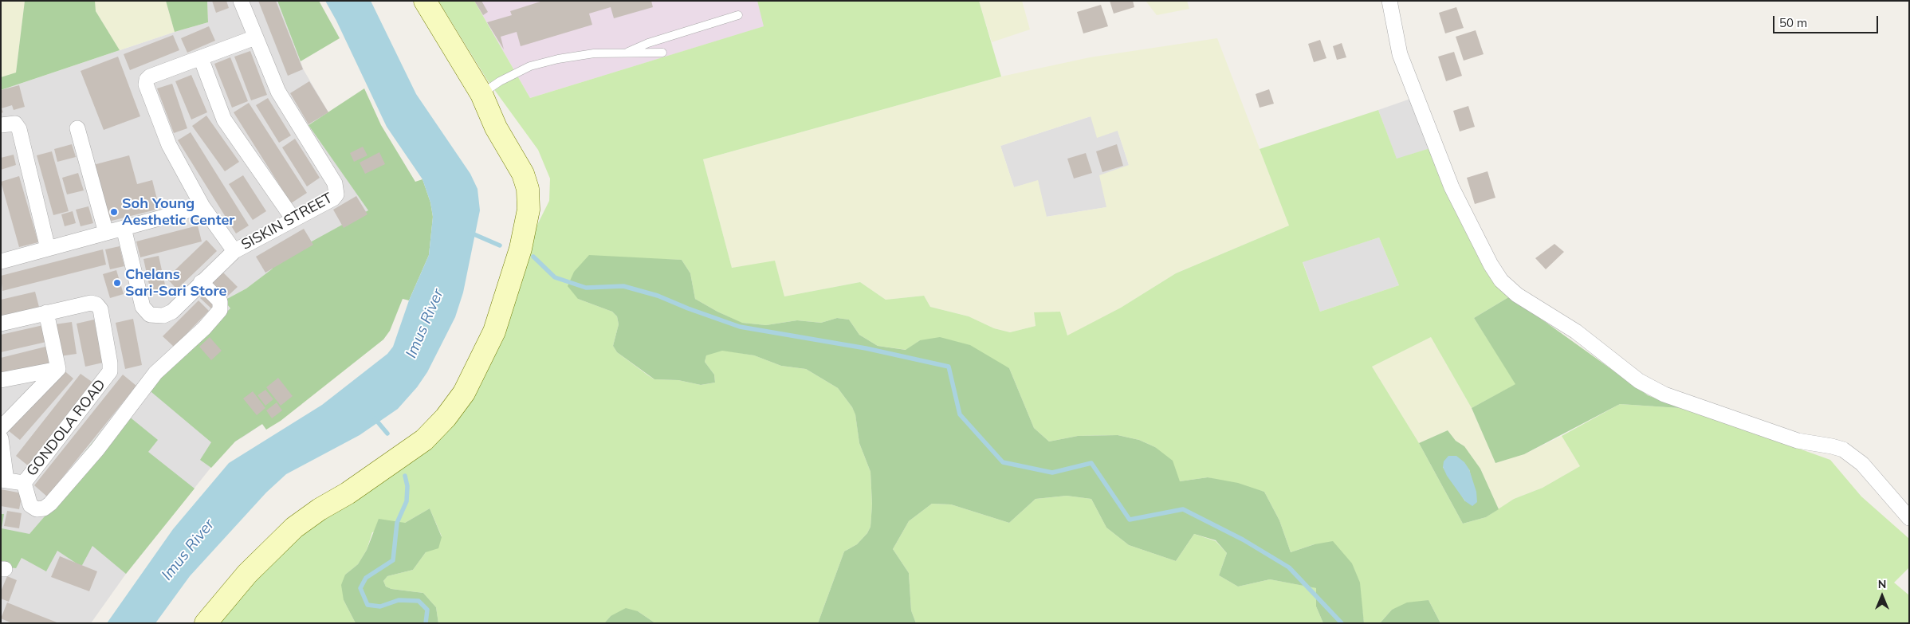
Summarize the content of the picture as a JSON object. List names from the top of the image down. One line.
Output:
{"streets":{"street":["SISKIN STREET","GONDOLA ROAD"]},"water":["Imus River"],"places":["Soh Young Aesthetic Center","Chelans Sari-Sari Store"],"scale_bar":"50 m","north":"top"}
